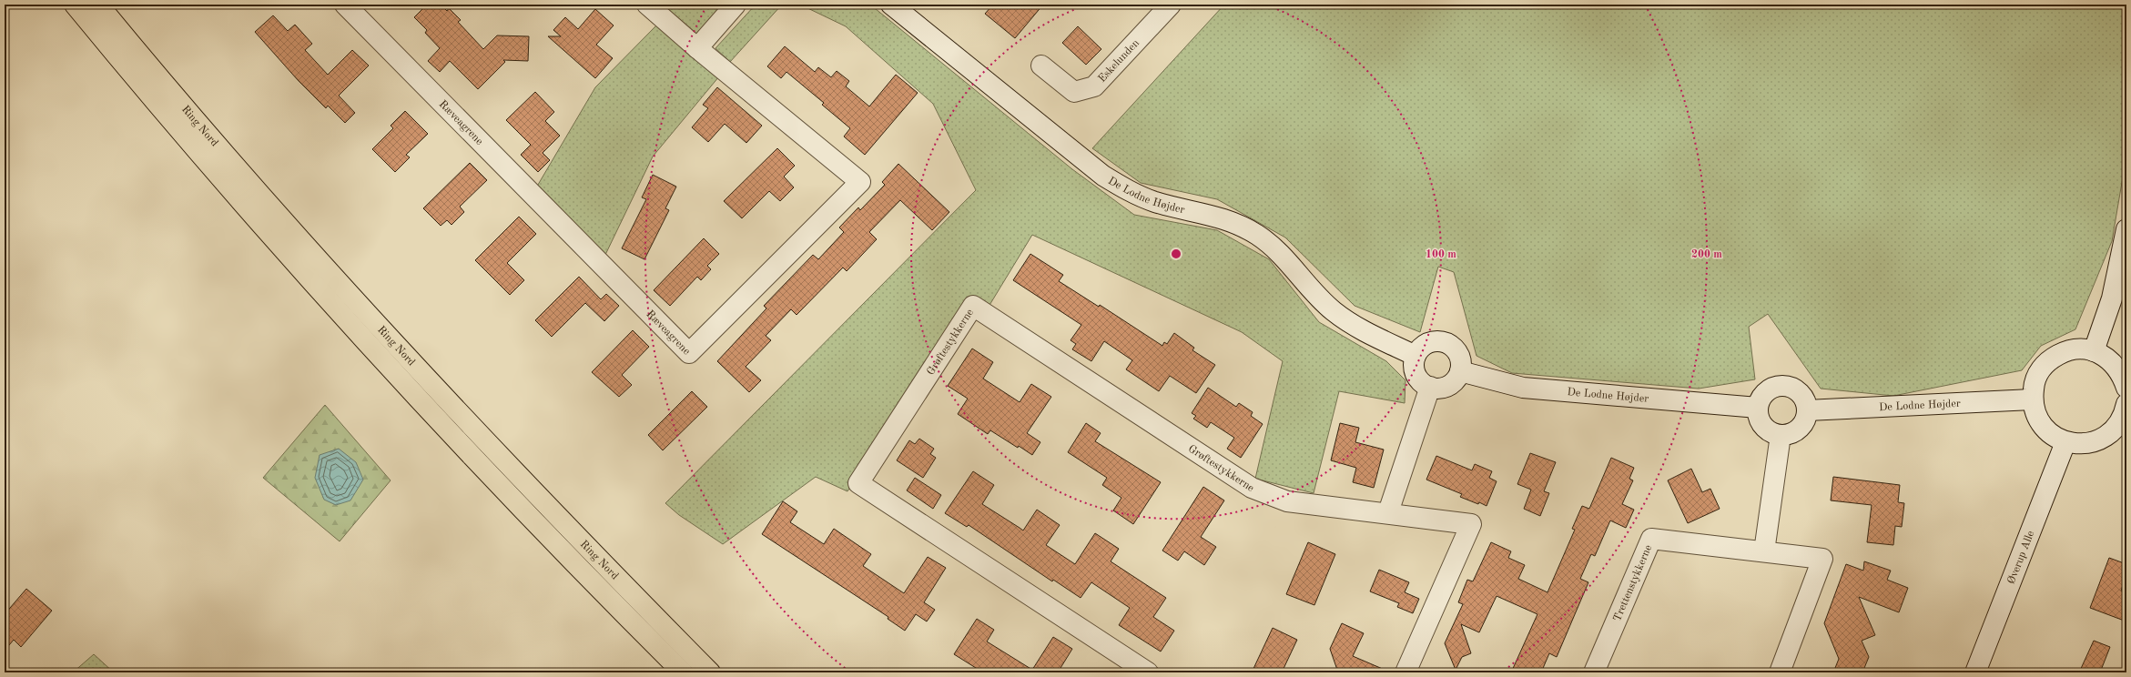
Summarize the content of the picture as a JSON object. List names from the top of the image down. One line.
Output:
{"streets":{"highway":["Ring Nord"],"street":["Eskelunden","Ræveagrene","De Lodne Højder","Grøftestykkerne","Øverup Alle","Trettenstykkerne"]},"rings":["100 m","200 m"]}
